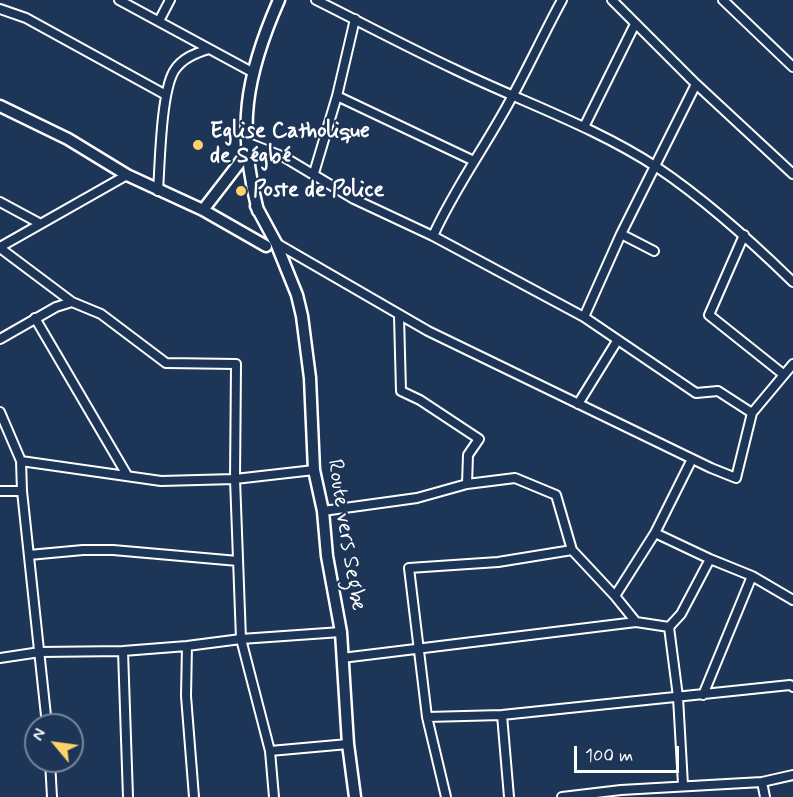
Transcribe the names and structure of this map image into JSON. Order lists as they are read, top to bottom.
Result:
{
  "streets": {
    "main road": ["Route vers Segbe"]
  },
  "places": ["Eglise Catholique de Ségbé", "Poste de Police"],
  "scale_bar": "100 m",
  "north": "top left"
}
